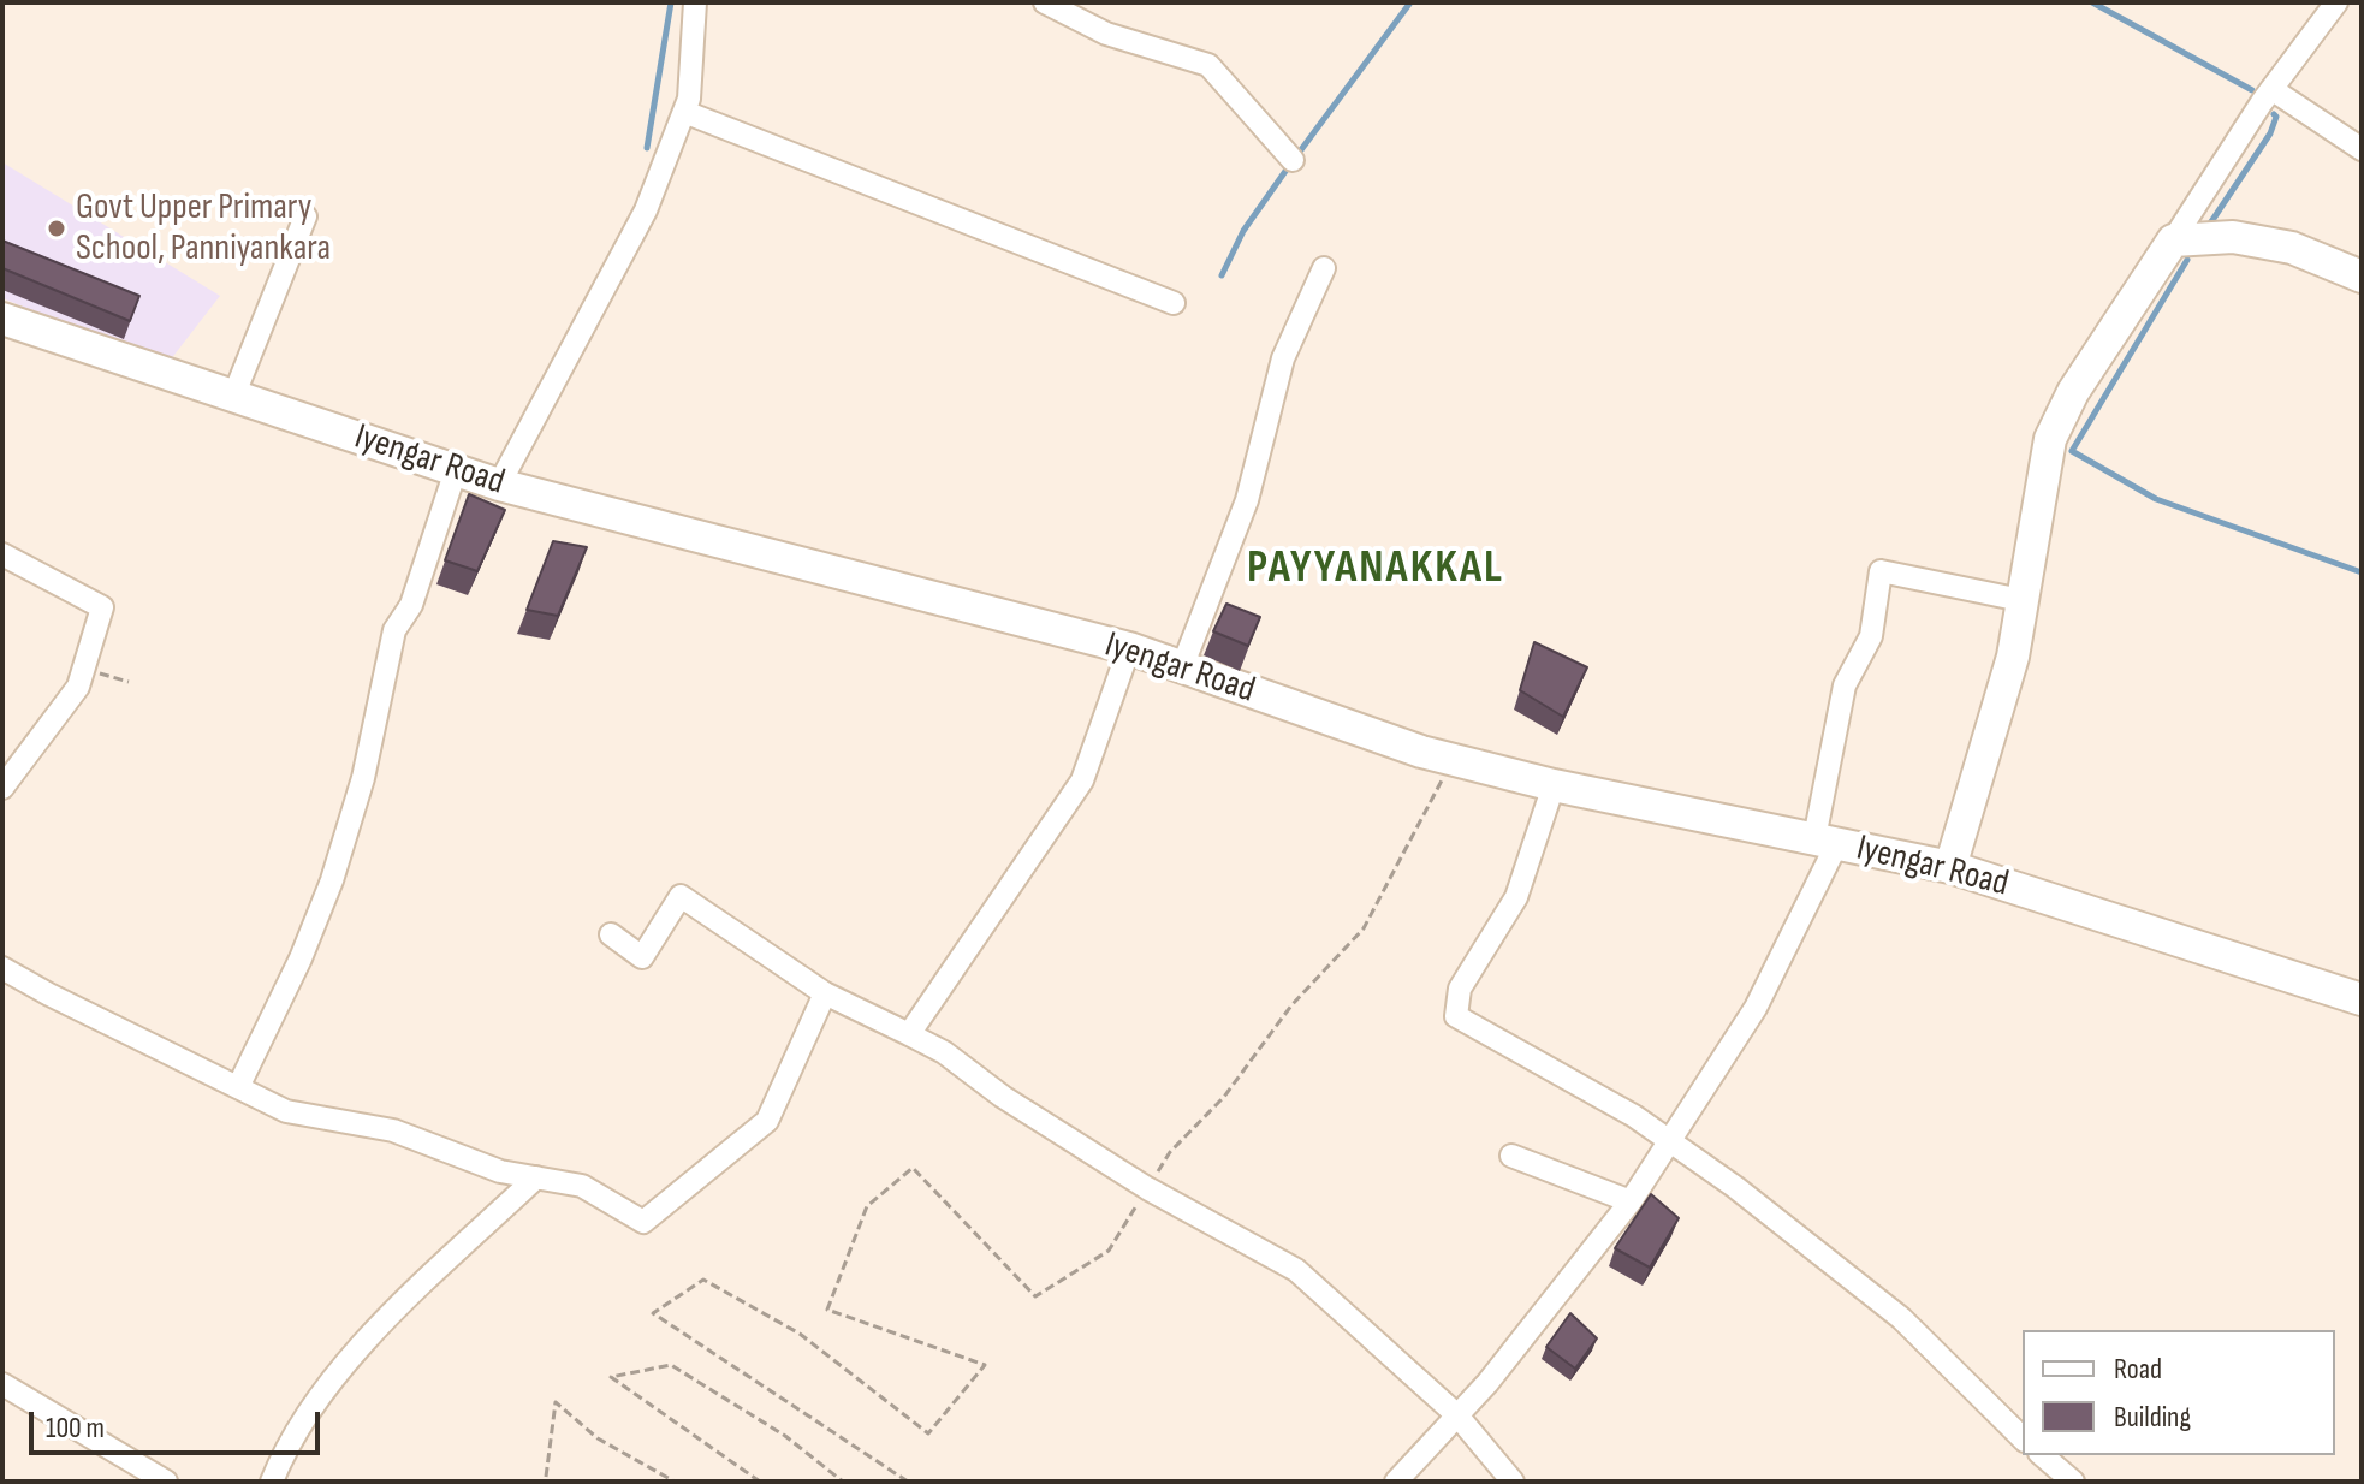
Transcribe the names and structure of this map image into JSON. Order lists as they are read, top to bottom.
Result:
{
  "streets": {
    "main road": ["Iyengar Road"]
  },
  "districts": ["PAYYANAKKAL"],
  "places": ["Govt Upper Primary School, Panniyankara"],
  "legend": ["Road", "Building"],
  "scale_bar": "100 m"
}
